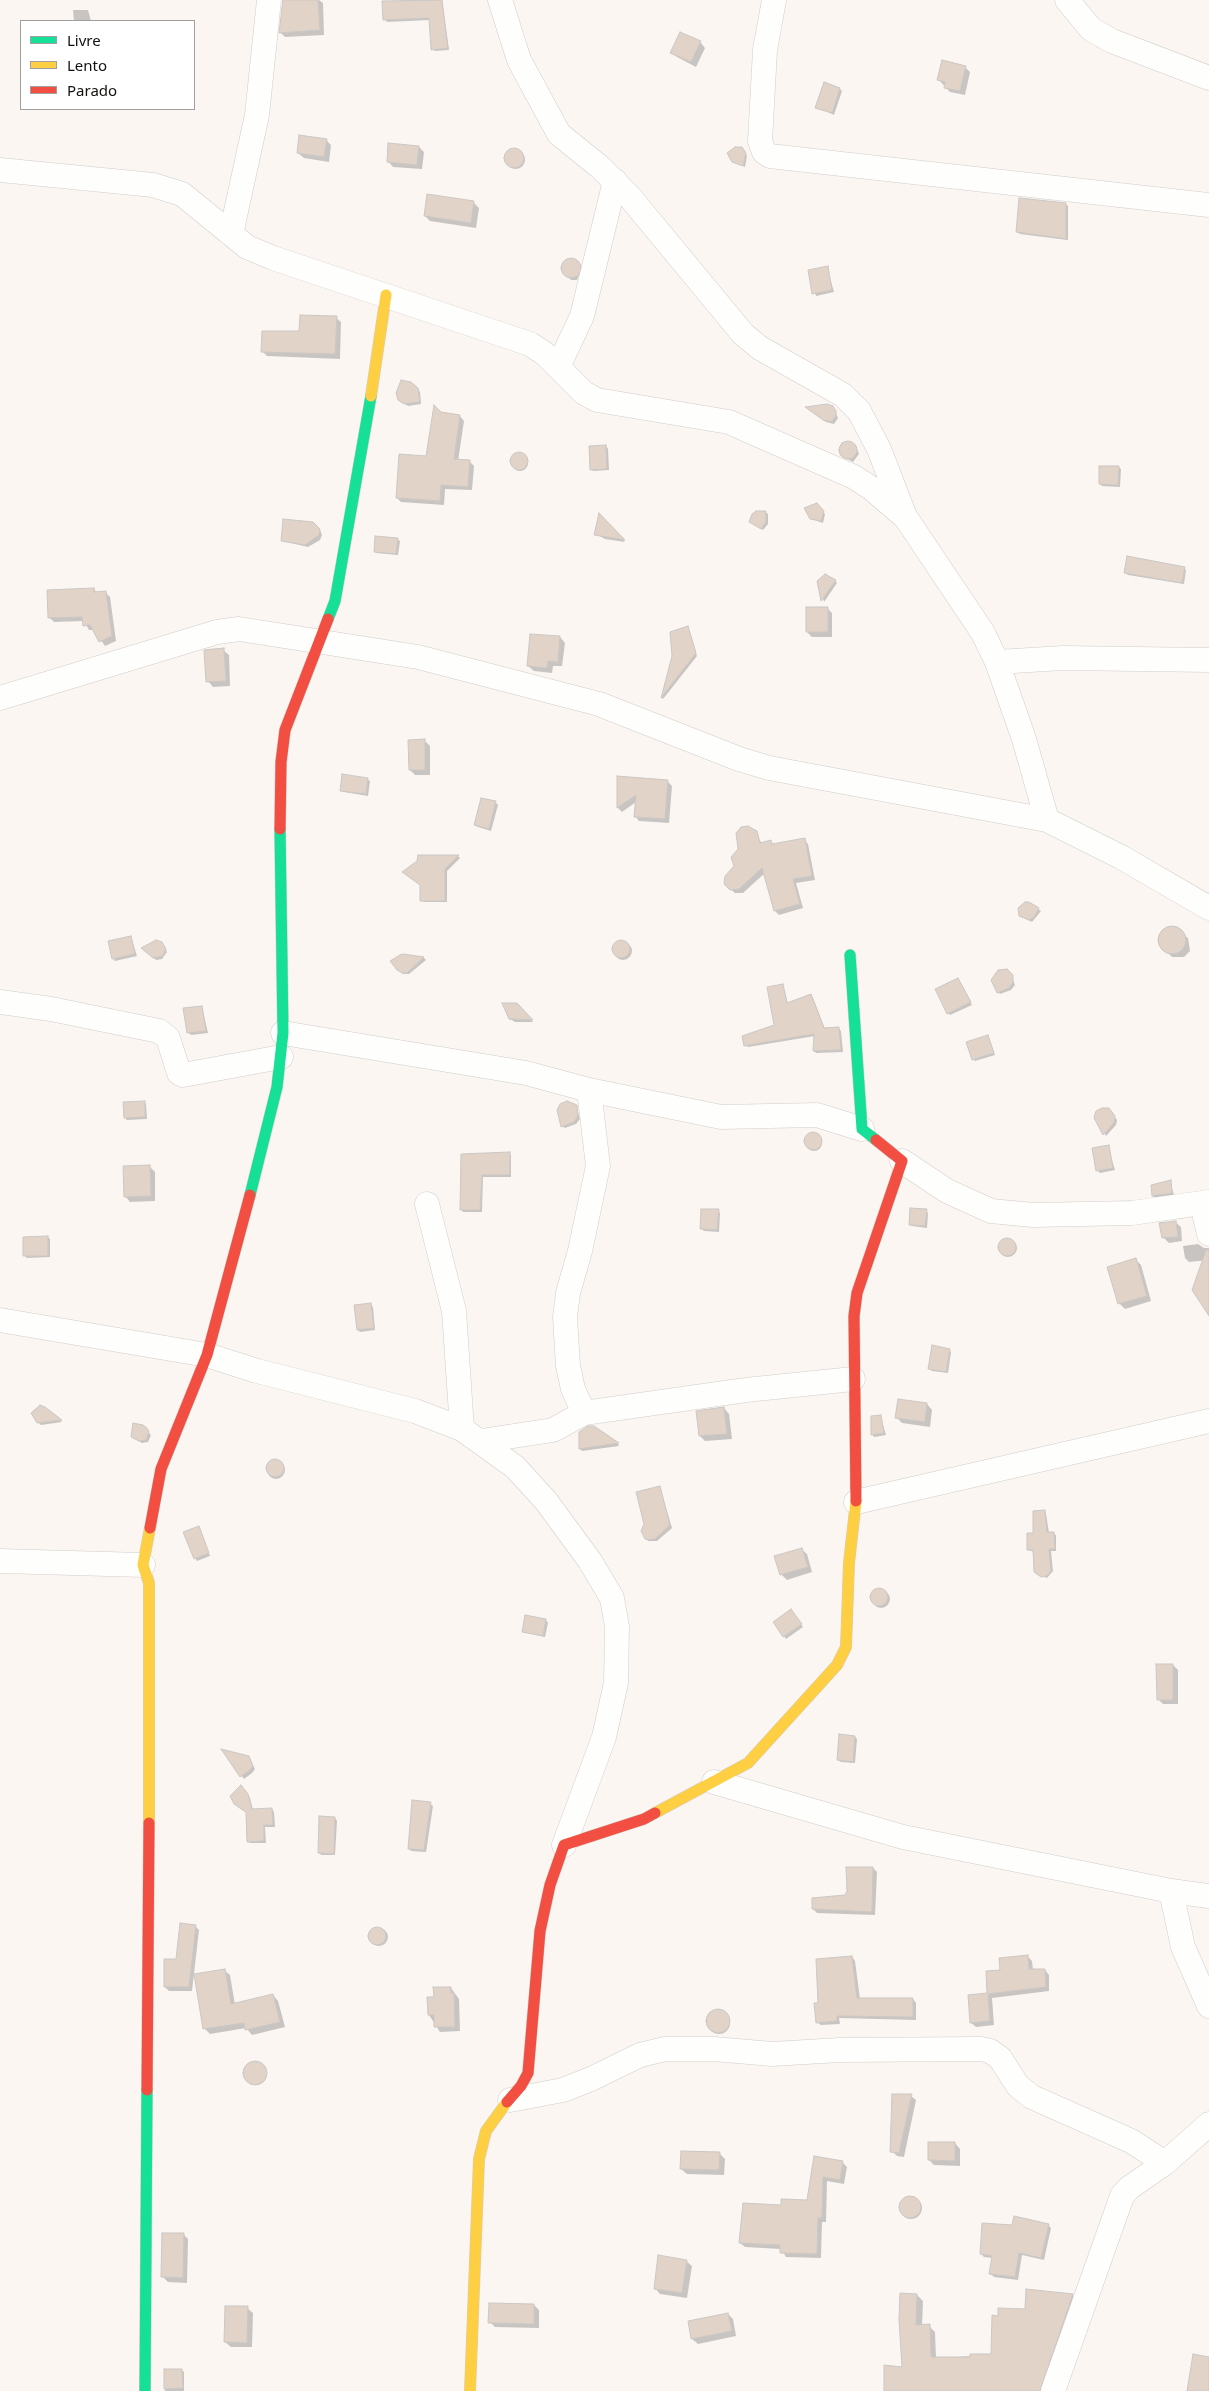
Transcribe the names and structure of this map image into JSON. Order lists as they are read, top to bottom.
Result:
{
  "legend": ["Livre", "Lento", "Parado"]
}
